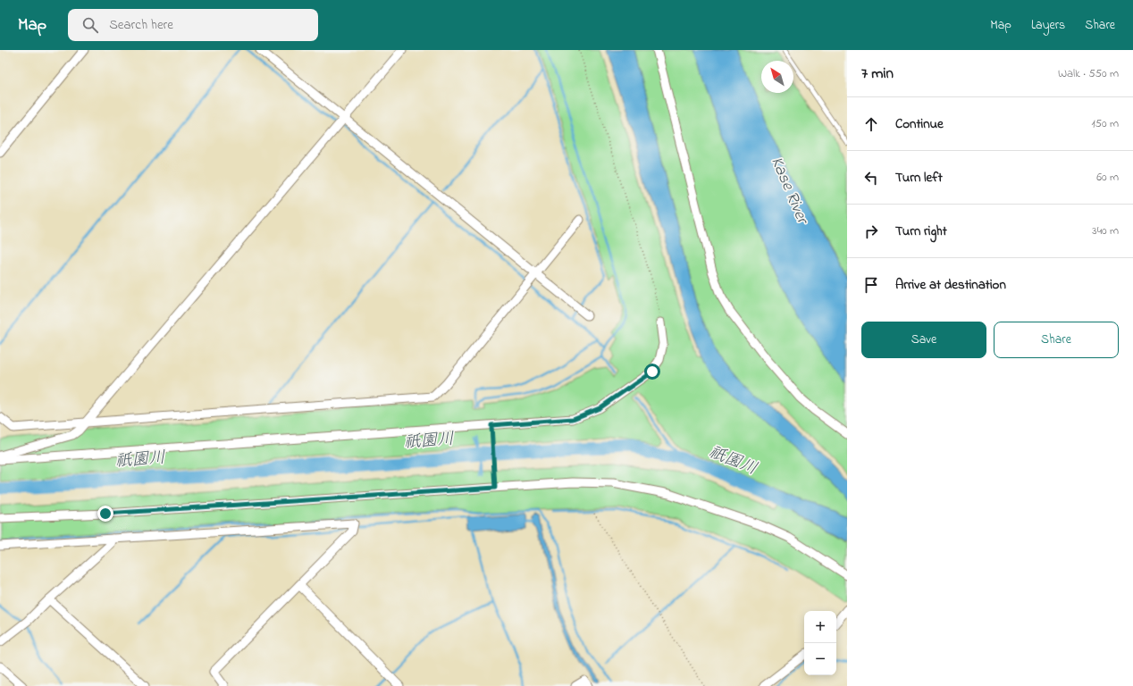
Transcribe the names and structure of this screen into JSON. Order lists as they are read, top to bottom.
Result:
{
  "water": ["Kase River", "祇園川"],
  "north": "top left",
  "page": {
    "header": "Map",
    "search": "Search here",
    "nav": ["Map", "Layers", "Share"],
    "heading": ["7 min", "Walk · 550 m"],
    "list": [
      ["Continue", "150 m"],
      ["Turn left", "60 m"],
      ["Turn right", "340 m"],
      "Arrive at destination"
    ],
    "buttons": ["Save", "Share"],
    "map_buttons": ["+", "−"]
  }
}
